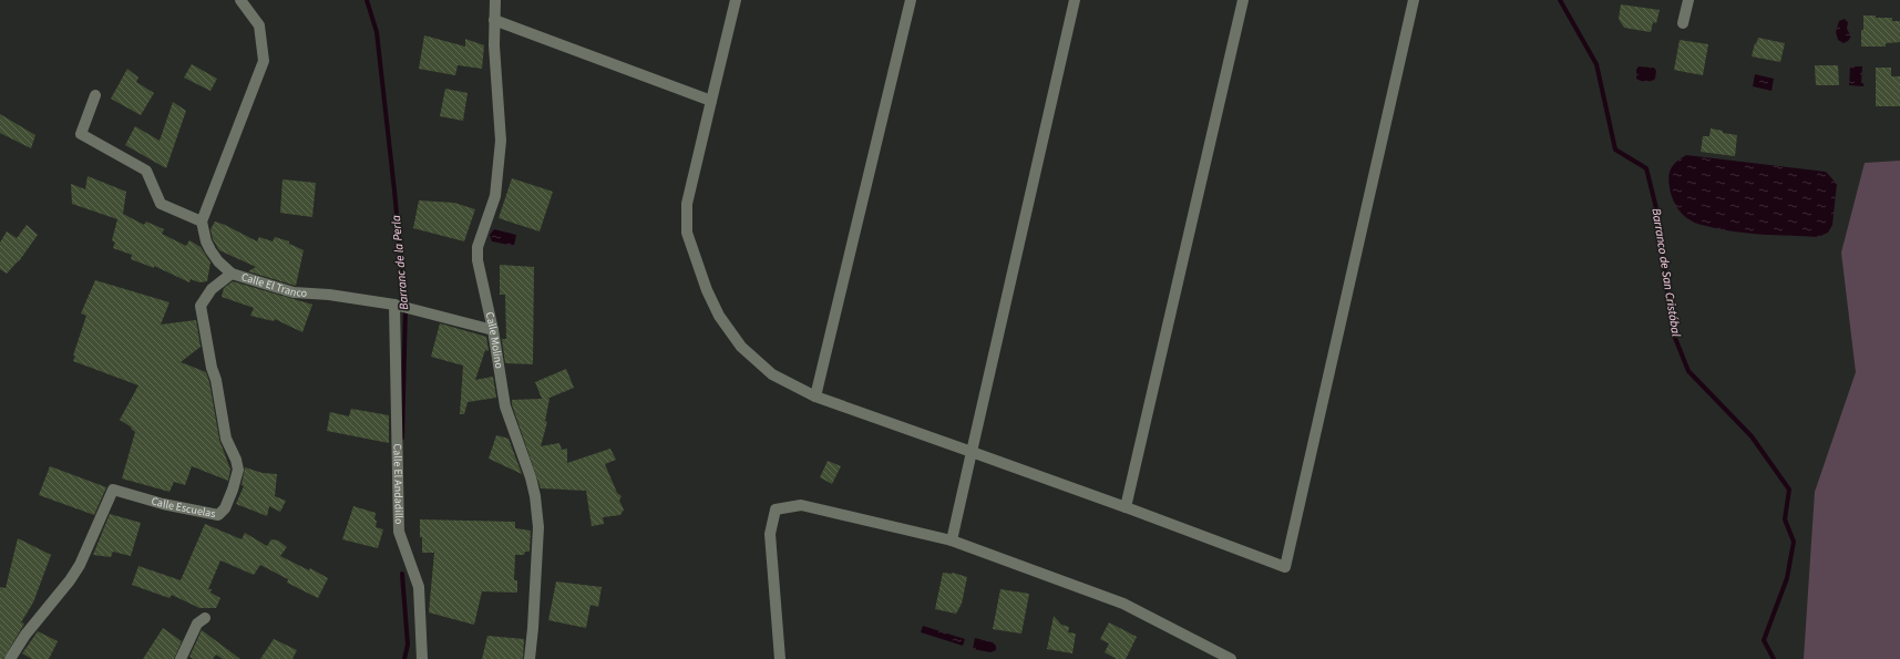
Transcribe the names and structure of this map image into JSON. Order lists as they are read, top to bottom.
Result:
{
  "streets": {
    "street": [
      "Calle El Tranco",
      "Calle Molino",
      "Calle El Andadillo",
      "Calle Escuelas"
    ]
  },
  "crossings": [
    ["Calle El Tranco", "Calle Molino"],
    ["Calle El Tranco", "Calle El Andadillo"],
    ["Calle El Tranco", "Calle Escuelas"]
  ],
  "water": ["Barranc de la Perla", "Barranco de San Cristóbal"]
}
